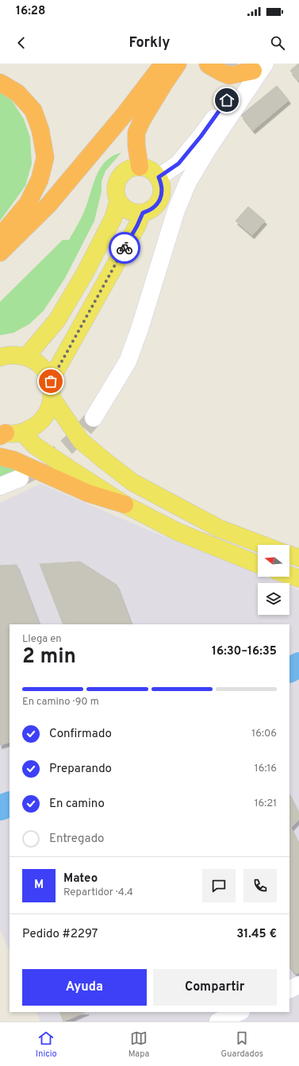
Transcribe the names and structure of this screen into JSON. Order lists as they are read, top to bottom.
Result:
{
  "north": "left",
  "page": {
    "status": "16:28",
    "header": "Forkly",
    "heading": ["2 min", "Llega en", "16:30–16:35"],
    "panel": [
      "Mateo",
      "Repartidor · 4.4",
      "Pedido #2297",
      "31.45 €"
    ],
    "bar": "En camino · 90 m",
    "list": [
      ["Confirmado", "16:06"],
      ["Preparando", "16:16"],
      ["En camino", "16:21"],
      "Entregado"
    ],
    "round": "M",
    "buttons": ["Ayuda", "Compartir"],
    "tabs": ["Inicio", "Mapa", "Guardados"]
  }
}
